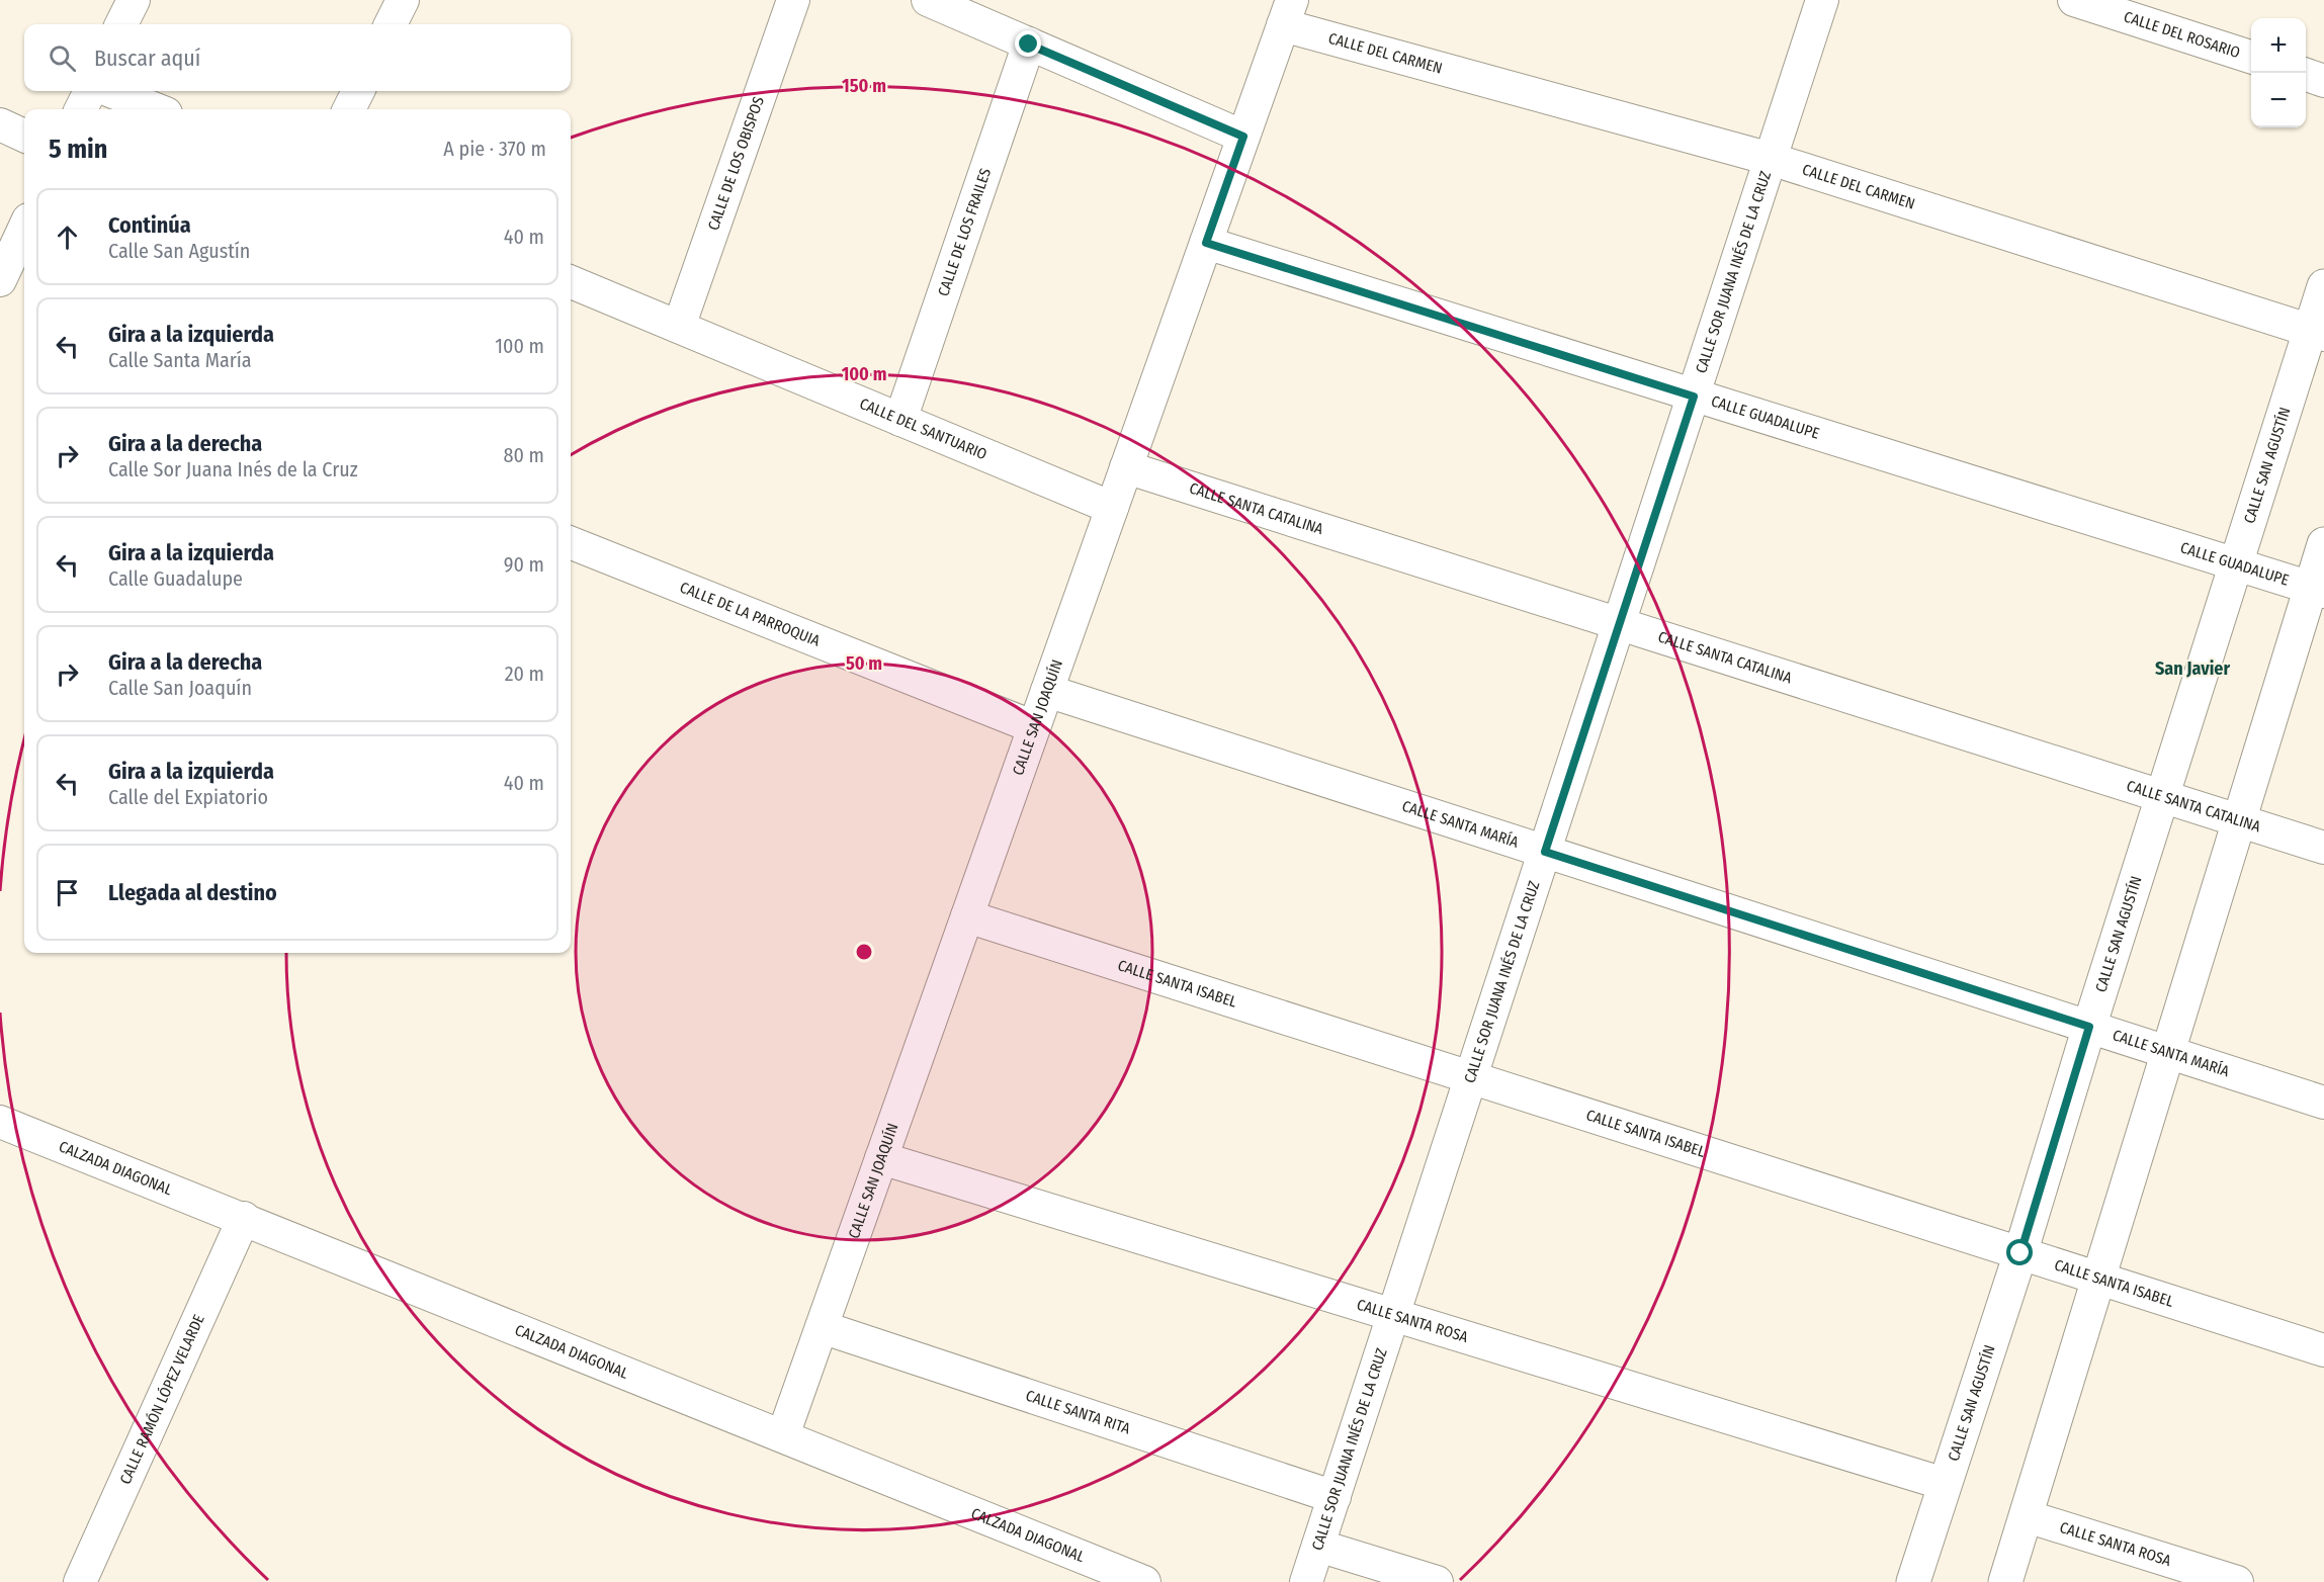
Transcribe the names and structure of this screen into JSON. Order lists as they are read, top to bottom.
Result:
{
  "streets": {
    "street": [
      "CALLE DEL ROSARIO",
      "CALLE DEL CARMEN",
      "CALLE DE LOS OBISPOS",
      "CALLE DE LOS FRAILES",
      "CALLE SOR JUANA INÉS DE LA CRUZ",
      "CALLE GUADALUPE",
      "CALLE DEL SANTUARIO",
      "CALLE SAN AGUSTÍN",
      "CALLE SANTA CATALINA",
      "CALLE DE LA PARROQUIA",
      "CALLE SAN JOAQUÍN",
      "CALLE SANTA MARÍA",
      "CALLE SANTA ISABEL",
      "CALZADA DIAGONAL",
      "CALLE SANTA ROSA",
      "CALLE RAMÓN LÓPEZ VELARDE",
      "CALLE SANTA RITA"
    ]
  },
  "crossings": [
    ["CALLE DEL CARMEN", "CALLE SOR JUANA INÉS DE LA CRUZ"],
    ["CALLE DEL CARMEN", "CALLE SAN AGUSTÍN"],
    ["CALLE DEL CARMEN", "CALLE SAN JOAQUÍN"],
    ["CALLE DE LOS OBISPOS", "CALLE DEL SANTUARIO"],
    ["CALLE DE LOS FRAILES", "CALLE DEL SANTUARIO"],
    ["CALLE SOR JUANA INÉS DE LA CRUZ", "CALLE GUADALUPE"],
    ["CALLE SOR JUANA INÉS DE LA CRUZ", "CALLE SANTA CATALINA"],
    ["CALLE SOR JUANA INÉS DE LA CRUZ", "CALLE SANTA MARÍA"],
    ["CALLE SOR JUANA INÉS DE LA CRUZ", "CALLE SANTA ISABEL"],
    ["CALLE SOR JUANA INÉS DE LA CRUZ", "CALLE SANTA ROSA"],
    ["CALLE SOR JUANA INÉS DE LA CRUZ", "CALLE SANTA RITA"],
    ["CALLE GUADALUPE", "CALLE SAN AGUSTÍN"],
    ["CALLE GUADALUPE", "CALLE SAN JOAQUÍN"],
    ["CALLE DEL SANTUARIO", "CALLE SAN JOAQUÍN"],
    ["CALLE SAN AGUSTÍN", "CALLE SANTA CATALINA"],
    ["CALLE SAN AGUSTÍN", "CALLE SANTA MARÍA"],
    ["CALLE SAN AGUSTÍN", "CALLE SANTA ISABEL"],
    ["CALLE SAN AGUSTÍN", "CALLE SANTA ROSA"],
    ["CALLE SANTA CATALINA", "CALLE SAN JOAQUÍN"],
    ["CALLE DE LA PARROQUIA", "CALLE SAN JOAQUÍN"],
    ["CALLE SAN JOAQUÍN", "CALLE SANTA MARÍA"],
    ["CALLE SAN JOAQUÍN", "CALLE SANTA ISABEL"],
    ["CALLE SAN JOAQUÍN", "CALZADA DIAGONAL"],
    ["CALLE SAN JOAQUÍN", "CALLE SANTA ROSA"],
    ["CALLE SAN JOAQUÍN", "CALLE SANTA RITA"],
    ["CALZADA DIAGONAL", "CALLE RAMÓN LÓPEZ VELARDE"]
  ],
  "districts": ["San Javier"],
  "page": {
    "map_buttons": ["+", "−"],
    "search": "Buscar aquí",
    "heading": ["5 min", "A pie · 370 m"],
    "list": [
      ["Continúa", "Calle San Agustín", "40 m"],
      ["Gira a la izquierda", "Calle Santa María", "100 m"],
      ["Gira a la derecha", "Calle Sor Juana Inés de la Cruz", "80 m"],
      ["Gira a la izquierda", "Calle Guadalupe", "90 m"],
      ["Gira a la derecha", "Calle San Joaquín", "20 m"],
      ["Gira a la izquierda", "Calle del Expiatorio", "40 m"],
      "Llegada al destino"
    ]
  },
  "rings": ["150 m", "100 m", "50 m"]
}
